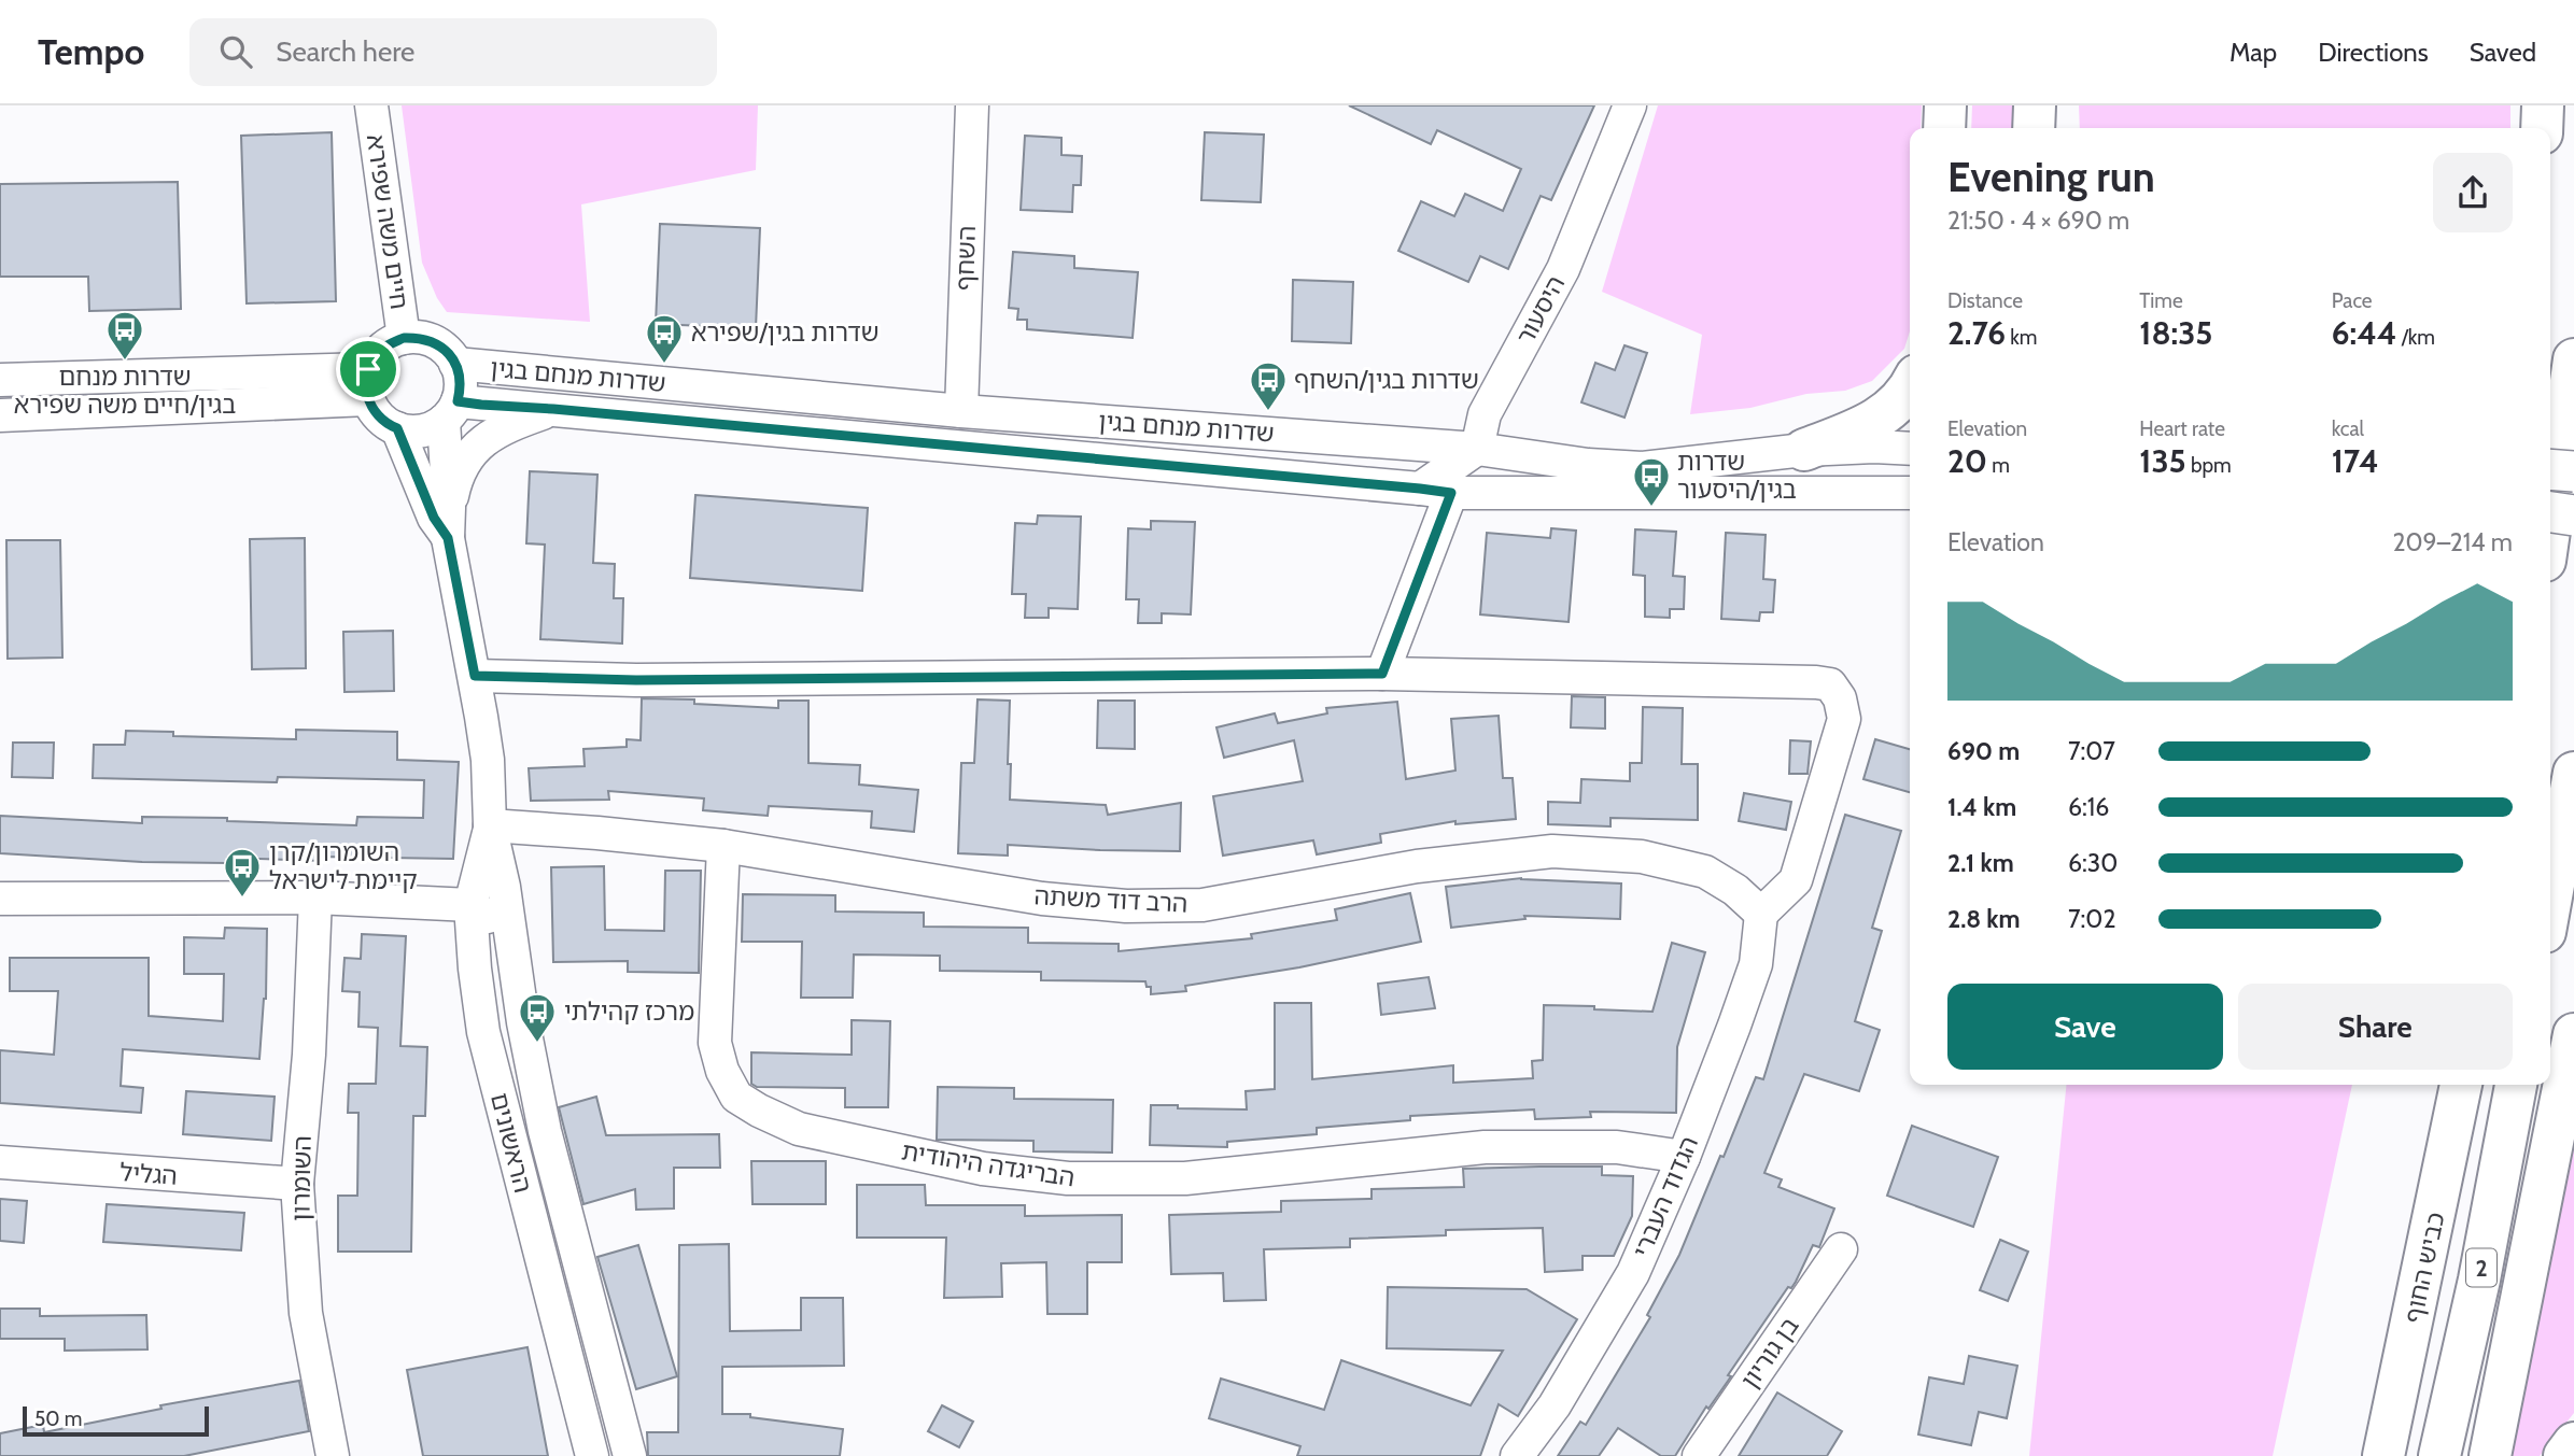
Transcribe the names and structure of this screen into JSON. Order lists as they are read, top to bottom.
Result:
{
  "streets": {
    "highway": ["כביש החוף", "2"],
    "street": [
      "חיים משה שפירא",
      "השחף",
      "היסעור",
      "שדרות מנחם בגין",
      "הרב דוד משתה",
      "הראשונים",
      "הבריגדה היהודית",
      "הגליל",
      "השומרון",
      "הגדוד העברי",
      "בן גוריון"
    ]
  },
  "crossings": [
    ["חיים משה שפירא", "שדרות מנחם בגין"],
    ["חיים משה שפירא", "הראשונים"],
    ["השחף", "שדרות מנחם בגין"],
    ["היסעור", "שדרות מנחם בגין"],
    ["שדרות מנחם בגין", "הראשונים"],
    ["הרב דוד משתה", "הראשונים"],
    ["הרב דוד משתה", "הבריגדה היהודית"],
    ["הרב דוד משתה", "הגדוד העברי"],
    ["הבריגדה היהודית", "הגדוד העברי"],
    ["הגליל", "השומרון"]
  ],
  "places": {
    "bus stop": [
      "שדרות מנחם בגין/חיים משה שפירא",
      "שדרות בגין/שפירא",
      "שדרות בגין/השחף",
      "שדרות בגין/היסעור",
      "השומרון/קרן קיימת לישראל",
      "מרכז קהילתי"
    ]
  },
  "scale_bar": "50 m",
  "page": {
    "header": "Tempo",
    "search": "Search here",
    "nav": ["Map", "Directions", "Saved"],
    "heading": ["Evening run", "21:50 · 4 × 690 m"],
    "stats": [
      ["Distance", "2.76 km"],
      ["Time", "18:35"],
      ["Pace", "6:44 /km"],
      ["Elevation", "20 m"],
      ["Heart rate", "135 bpm"],
      ["kcal", "174"]
    ],
    "chart": ["Elevation", "209–214 m"],
    "list": [
      {
        "name": "690 m",
        "note": "7:07"
      },
      {
        "name": "1.4 km",
        "note": "6:16"
      },
      {
        "name": "2.1 km",
        "note": "6:30"
      },
      {
        "name": "2.8 km",
        "note": "7:02"
      }
    ],
    "buttons": ["Save", "Share"],
    "scale": "50 m"
  }
}
